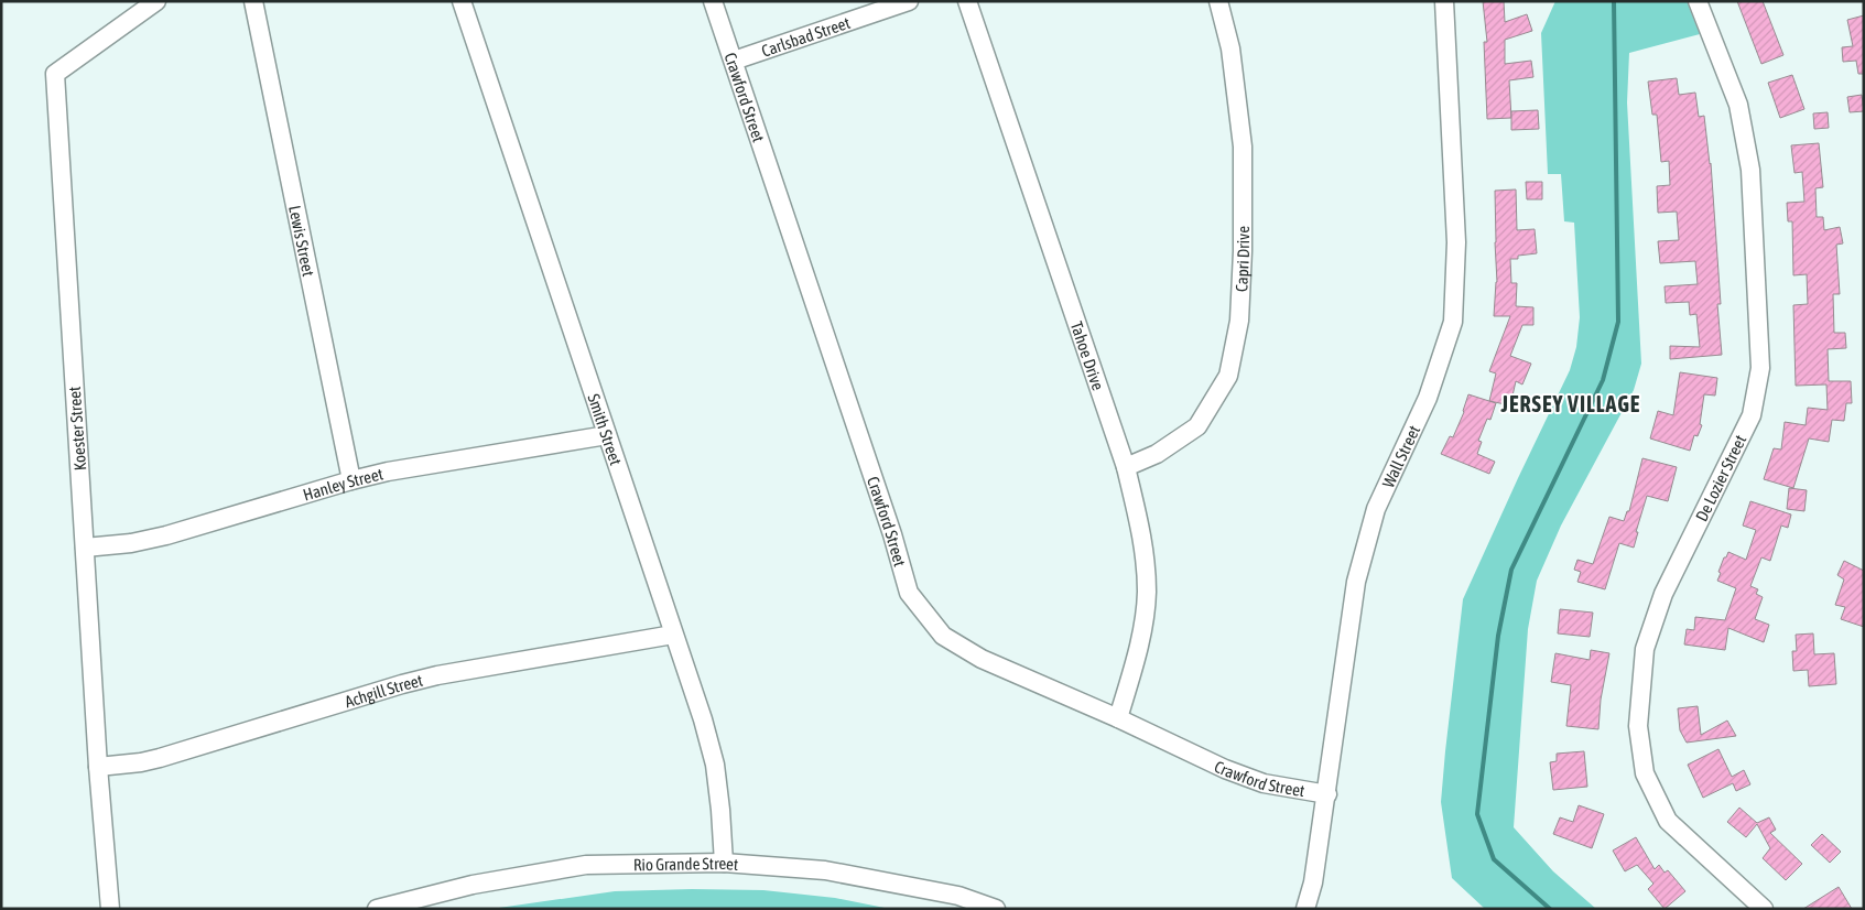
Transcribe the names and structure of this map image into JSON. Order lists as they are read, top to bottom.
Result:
{
  "streets": {
    "street": [
      "Carlsbad Street",
      "Crawford Street",
      "Lewis Street",
      "Capri Drive",
      "Tahoe Drive",
      "Koester Street",
      "Smith Street",
      "Wall Street",
      "De Lozier Street",
      "Hanley Street",
      "Achgill Street",
      "Rio Grande Street"
    ]
  },
  "crossings": [
    ["Carlsbad Street", "Crawford Street"],
    ["Crawford Street", "Tahoe Drive"],
    ["Crawford Street", "Wall Street"],
    ["Lewis Street", "Hanley Street"],
    ["Capri Drive", "Tahoe Drive"],
    ["Koester Street", "Hanley Street"],
    ["Koester Street", "Achgill Street"],
    ["Smith Street", "Hanley Street"],
    ["Smith Street", "Achgill Street"],
    ["Smith Street", "Rio Grande Street"]
  ],
  "districts": ["JERSEY VILLAGE"]
}
